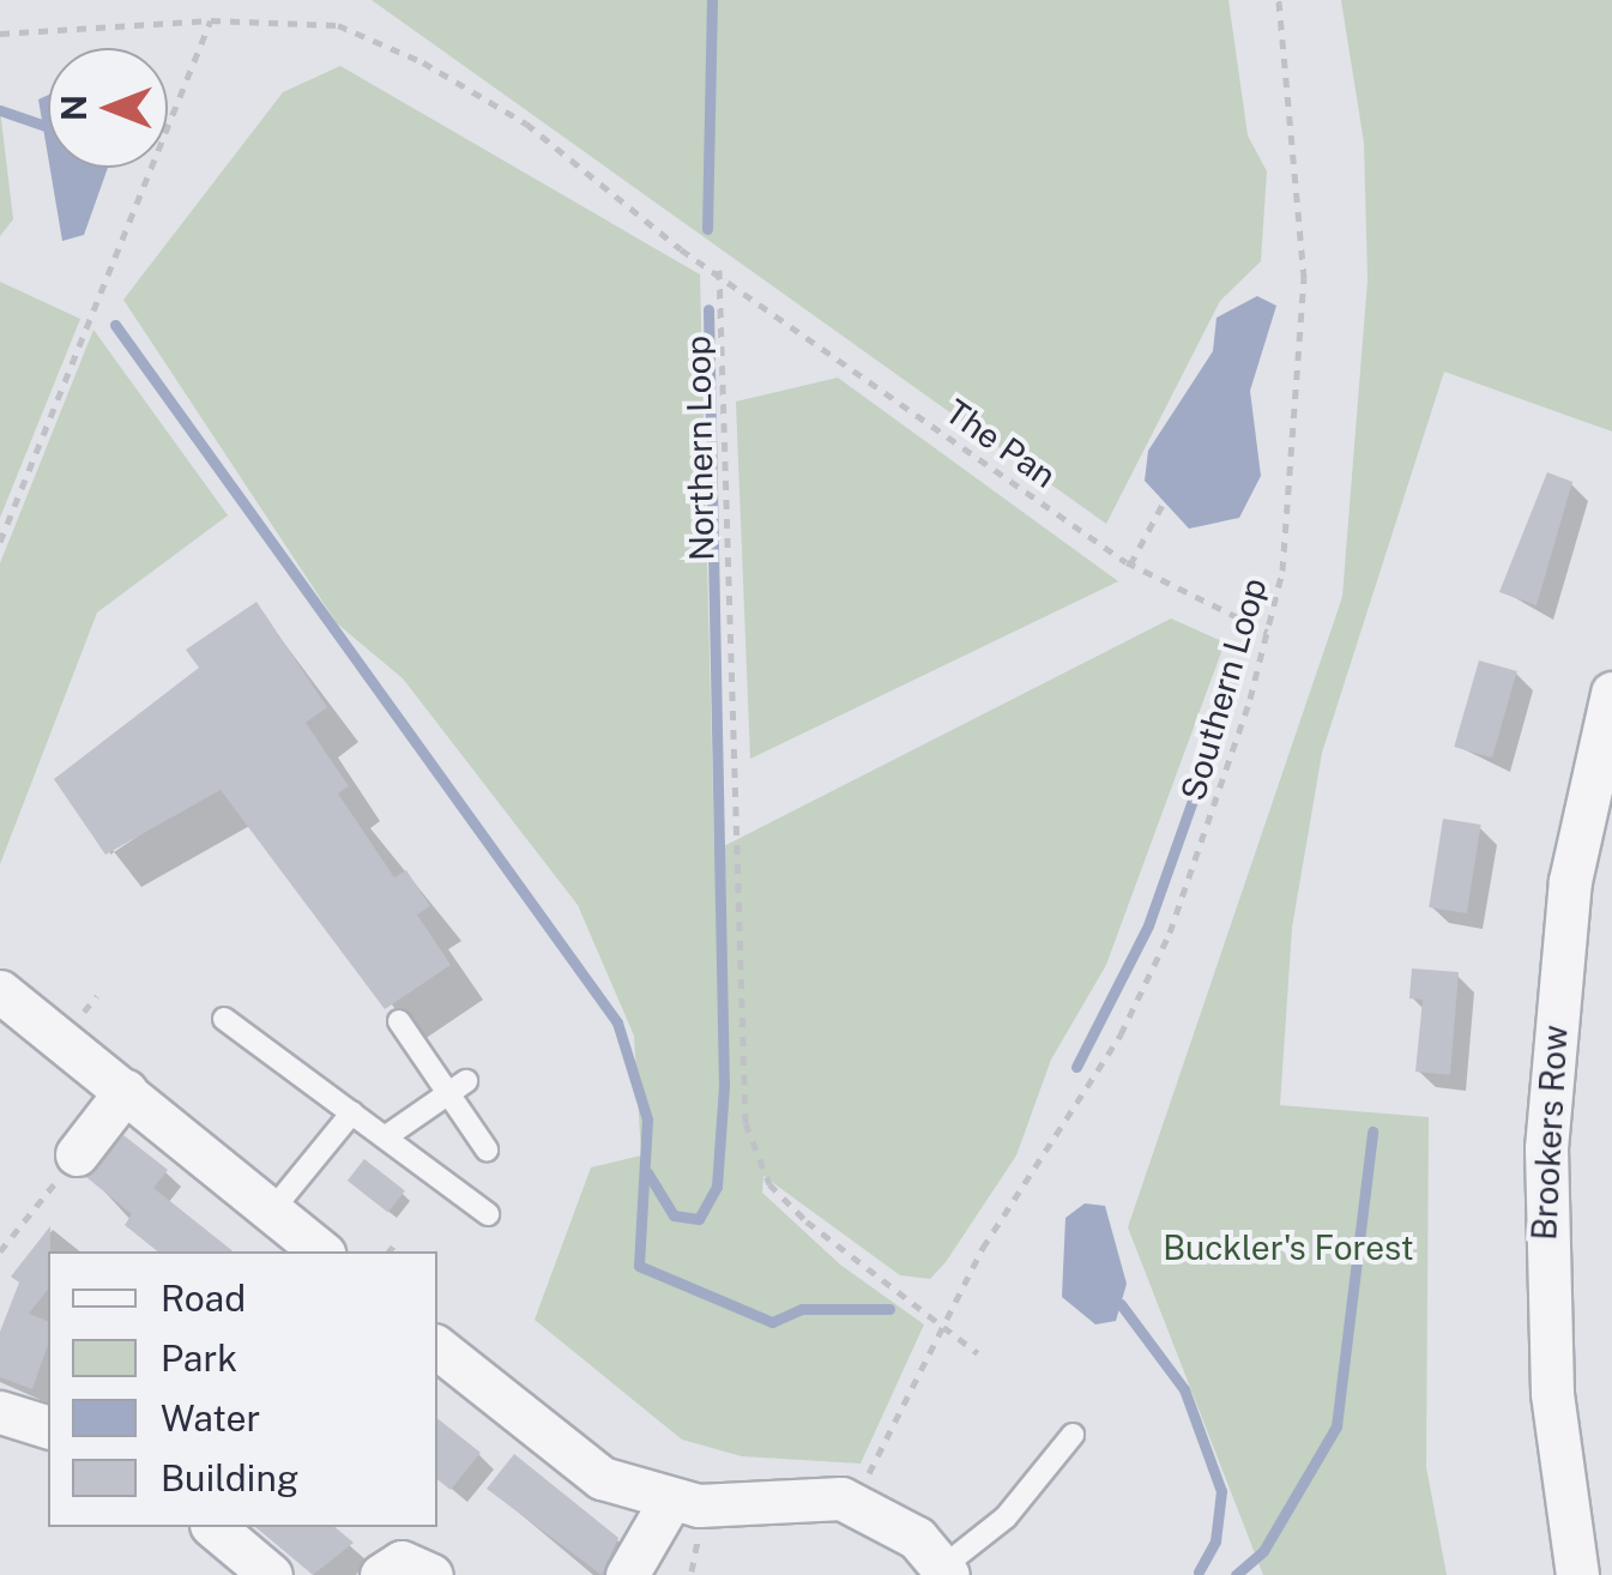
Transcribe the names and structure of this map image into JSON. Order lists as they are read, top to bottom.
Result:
{
  "streets": {
    "street": ["Brookers Row"],
    "path": ["The Pan", "Northern Loop", "Southern Loop"]
  },
  "crossings": [
    ["The Pan", "Northern Loop"],
    ["The Pan", "Southern Loop"],
    ["Northern Loop", "Southern Loop"]
  ],
  "parks": ["Buckler's Forest"],
  "legend": [
    "Road",
    "Park",
    "Water",
    "Building"
  ],
  "north": "left"
}
